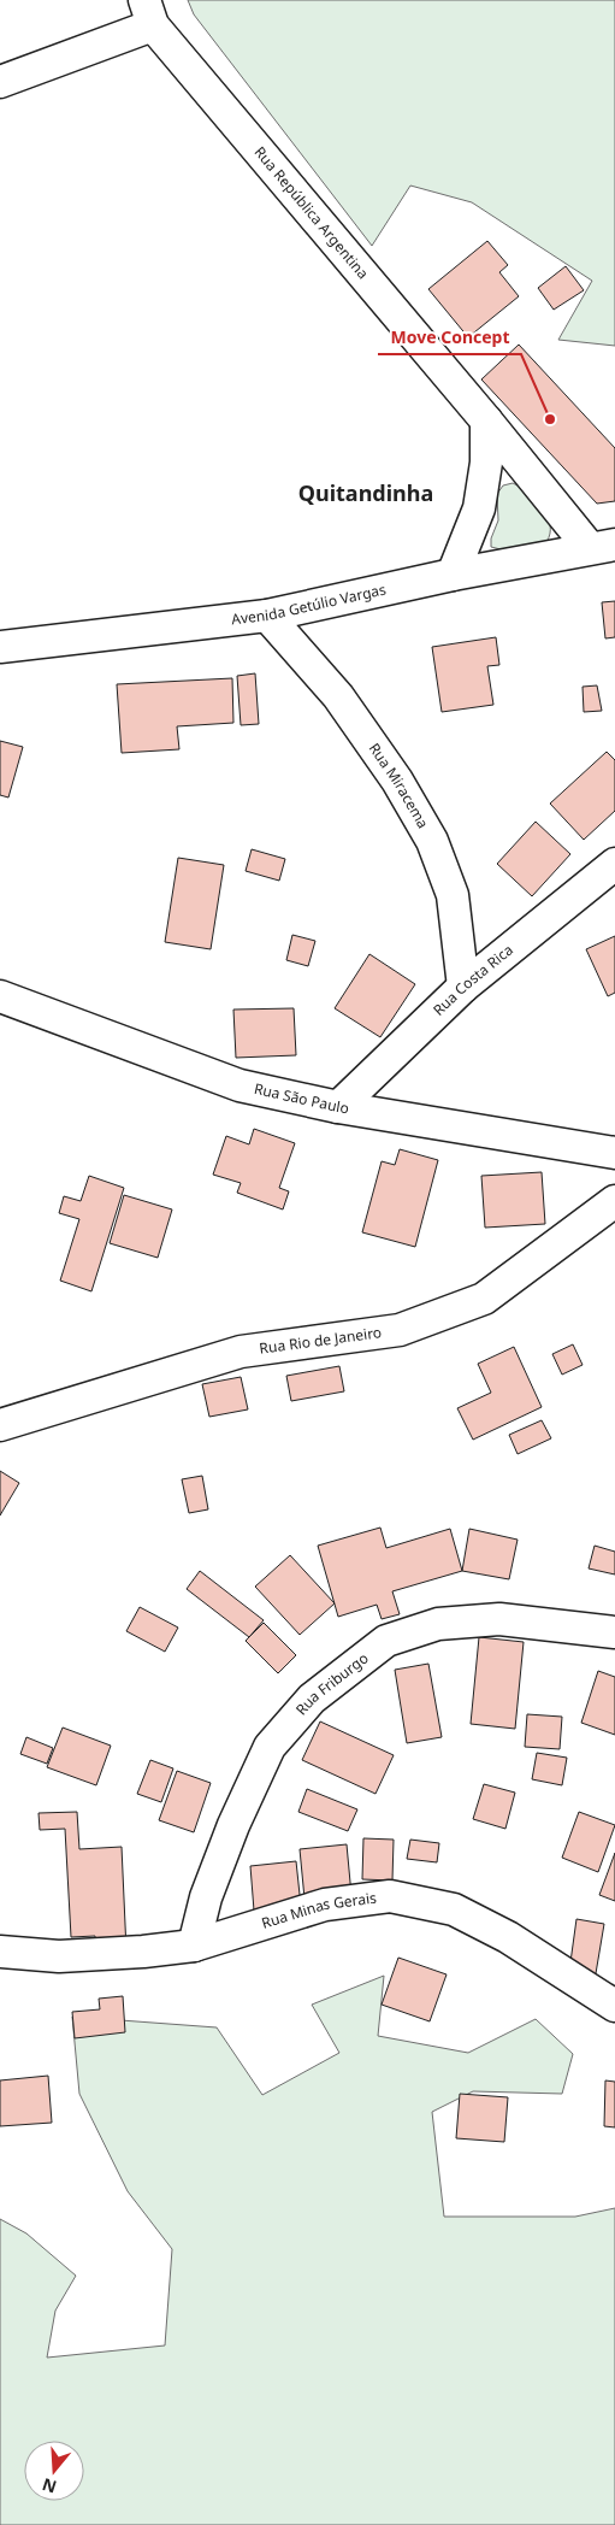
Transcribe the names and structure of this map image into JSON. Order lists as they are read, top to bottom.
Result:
{
  "streets": {
    "street": [
      "Rua República Argentina",
      "Avenida Getúlio Vargas",
      "Rua Miracema",
      "Rua Costa Rica",
      "Rua São Paulo",
      "Rua Rio de Janeiro",
      "Rua Friburgo",
      "Rua Minas Gerais"
    ]
  },
  "crossings": [
    ["Rua República Argentina", "Avenida Getúlio Vargas"],
    ["Avenida Getúlio Vargas", "Rua Miracema"],
    ["Rua Miracema", "Rua Costa Rica"],
    ["Rua Costa Rica", "Rua São Paulo"],
    ["Rua Friburgo", "Rua Minas Gerais"]
  ],
  "districts": ["Quitandinha"],
  "places": ["Move Concept"],
  "north": "bottom"
}
